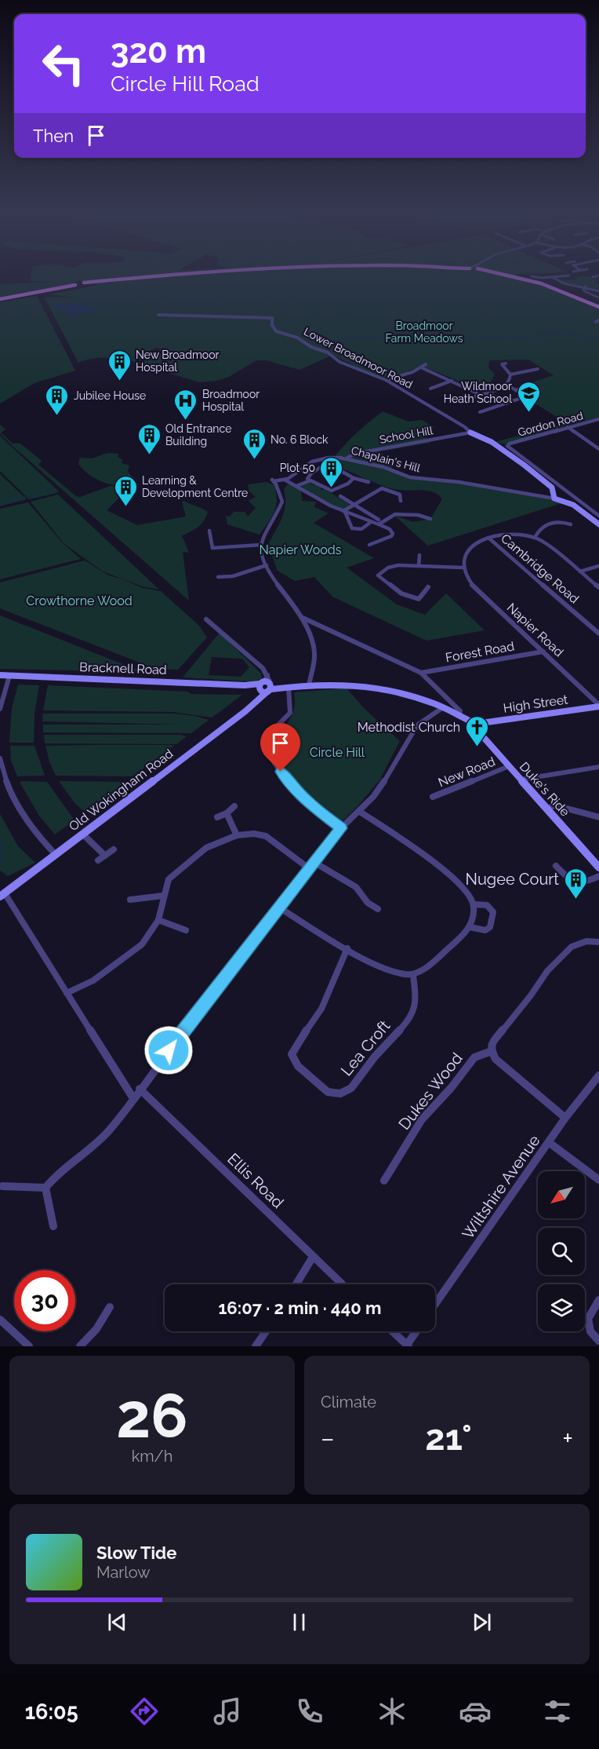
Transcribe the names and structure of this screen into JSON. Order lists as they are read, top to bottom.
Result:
{
  "streets": {
    "street": [
      "Lower Broadmoor Road",
      "Gordon Road",
      "School Hill",
      "Chaplain's Hill",
      "Cambridge Road",
      "Napier Road",
      "Forest Road",
      "Bracknell Road",
      "High Street",
      "New Road",
      "Duke's Ride",
      "Old Wokingham Road",
      "Lea Croft",
      "Dukes Wood",
      "Ellis Road",
      "Wiltshire Avenue"
    ]
  },
  "crossings": [
    ["Lower Broadmoor Road", "School Hill"],
    ["Lower Broadmoor Road", "Chaplain's Hill"],
    ["School Hill", "Chaplain's Hill"],
    ["Napier Road", "Forest Road"],
    ["Napier Road", "High Street"],
    ["Bracknell Road", "High Street"],
    ["Bracknell Road", "Duke's Ride"],
    ["Bracknell Road", "Old Wokingham Road"],
    ["High Street", "Duke's Ride"],
    ["New Road", "Duke's Ride"]
  ],
  "parks": [
    "Broadmoor Farm Meadows",
    "Napier Woods",
    "Crowthorne Wood",
    "Circle Hill"
  ],
  "places": {
    "building": [
      "New Broadmoor Hospital",
      "Jubilee House",
      "Old Entrance Building",
      "No. 6 Block",
      "Plot 50",
      "Learning & Development Centre",
      "Nugee Court"
    ],
    "school or university": ["Wildmoor Heath School"],
    "hospital": ["Broadmoor Hospital"],
    "church": ["Methodist Church"]
  },
  "north": "bottom left",
  "page": {
    "turn": ["320 m", "Circle Hill Road"],
    "then": "Then",
    "limit": "30",
    "trip": "16:07 · 2 min · 440 m",
    "tile": [
      ["26", "km/h"],
      "Climate"
    ],
    "heat": ["−", "21°", "+"],
    "song": ["Slow Tide", "Marlow"],
    "tabs": "16:05"
  }
}
